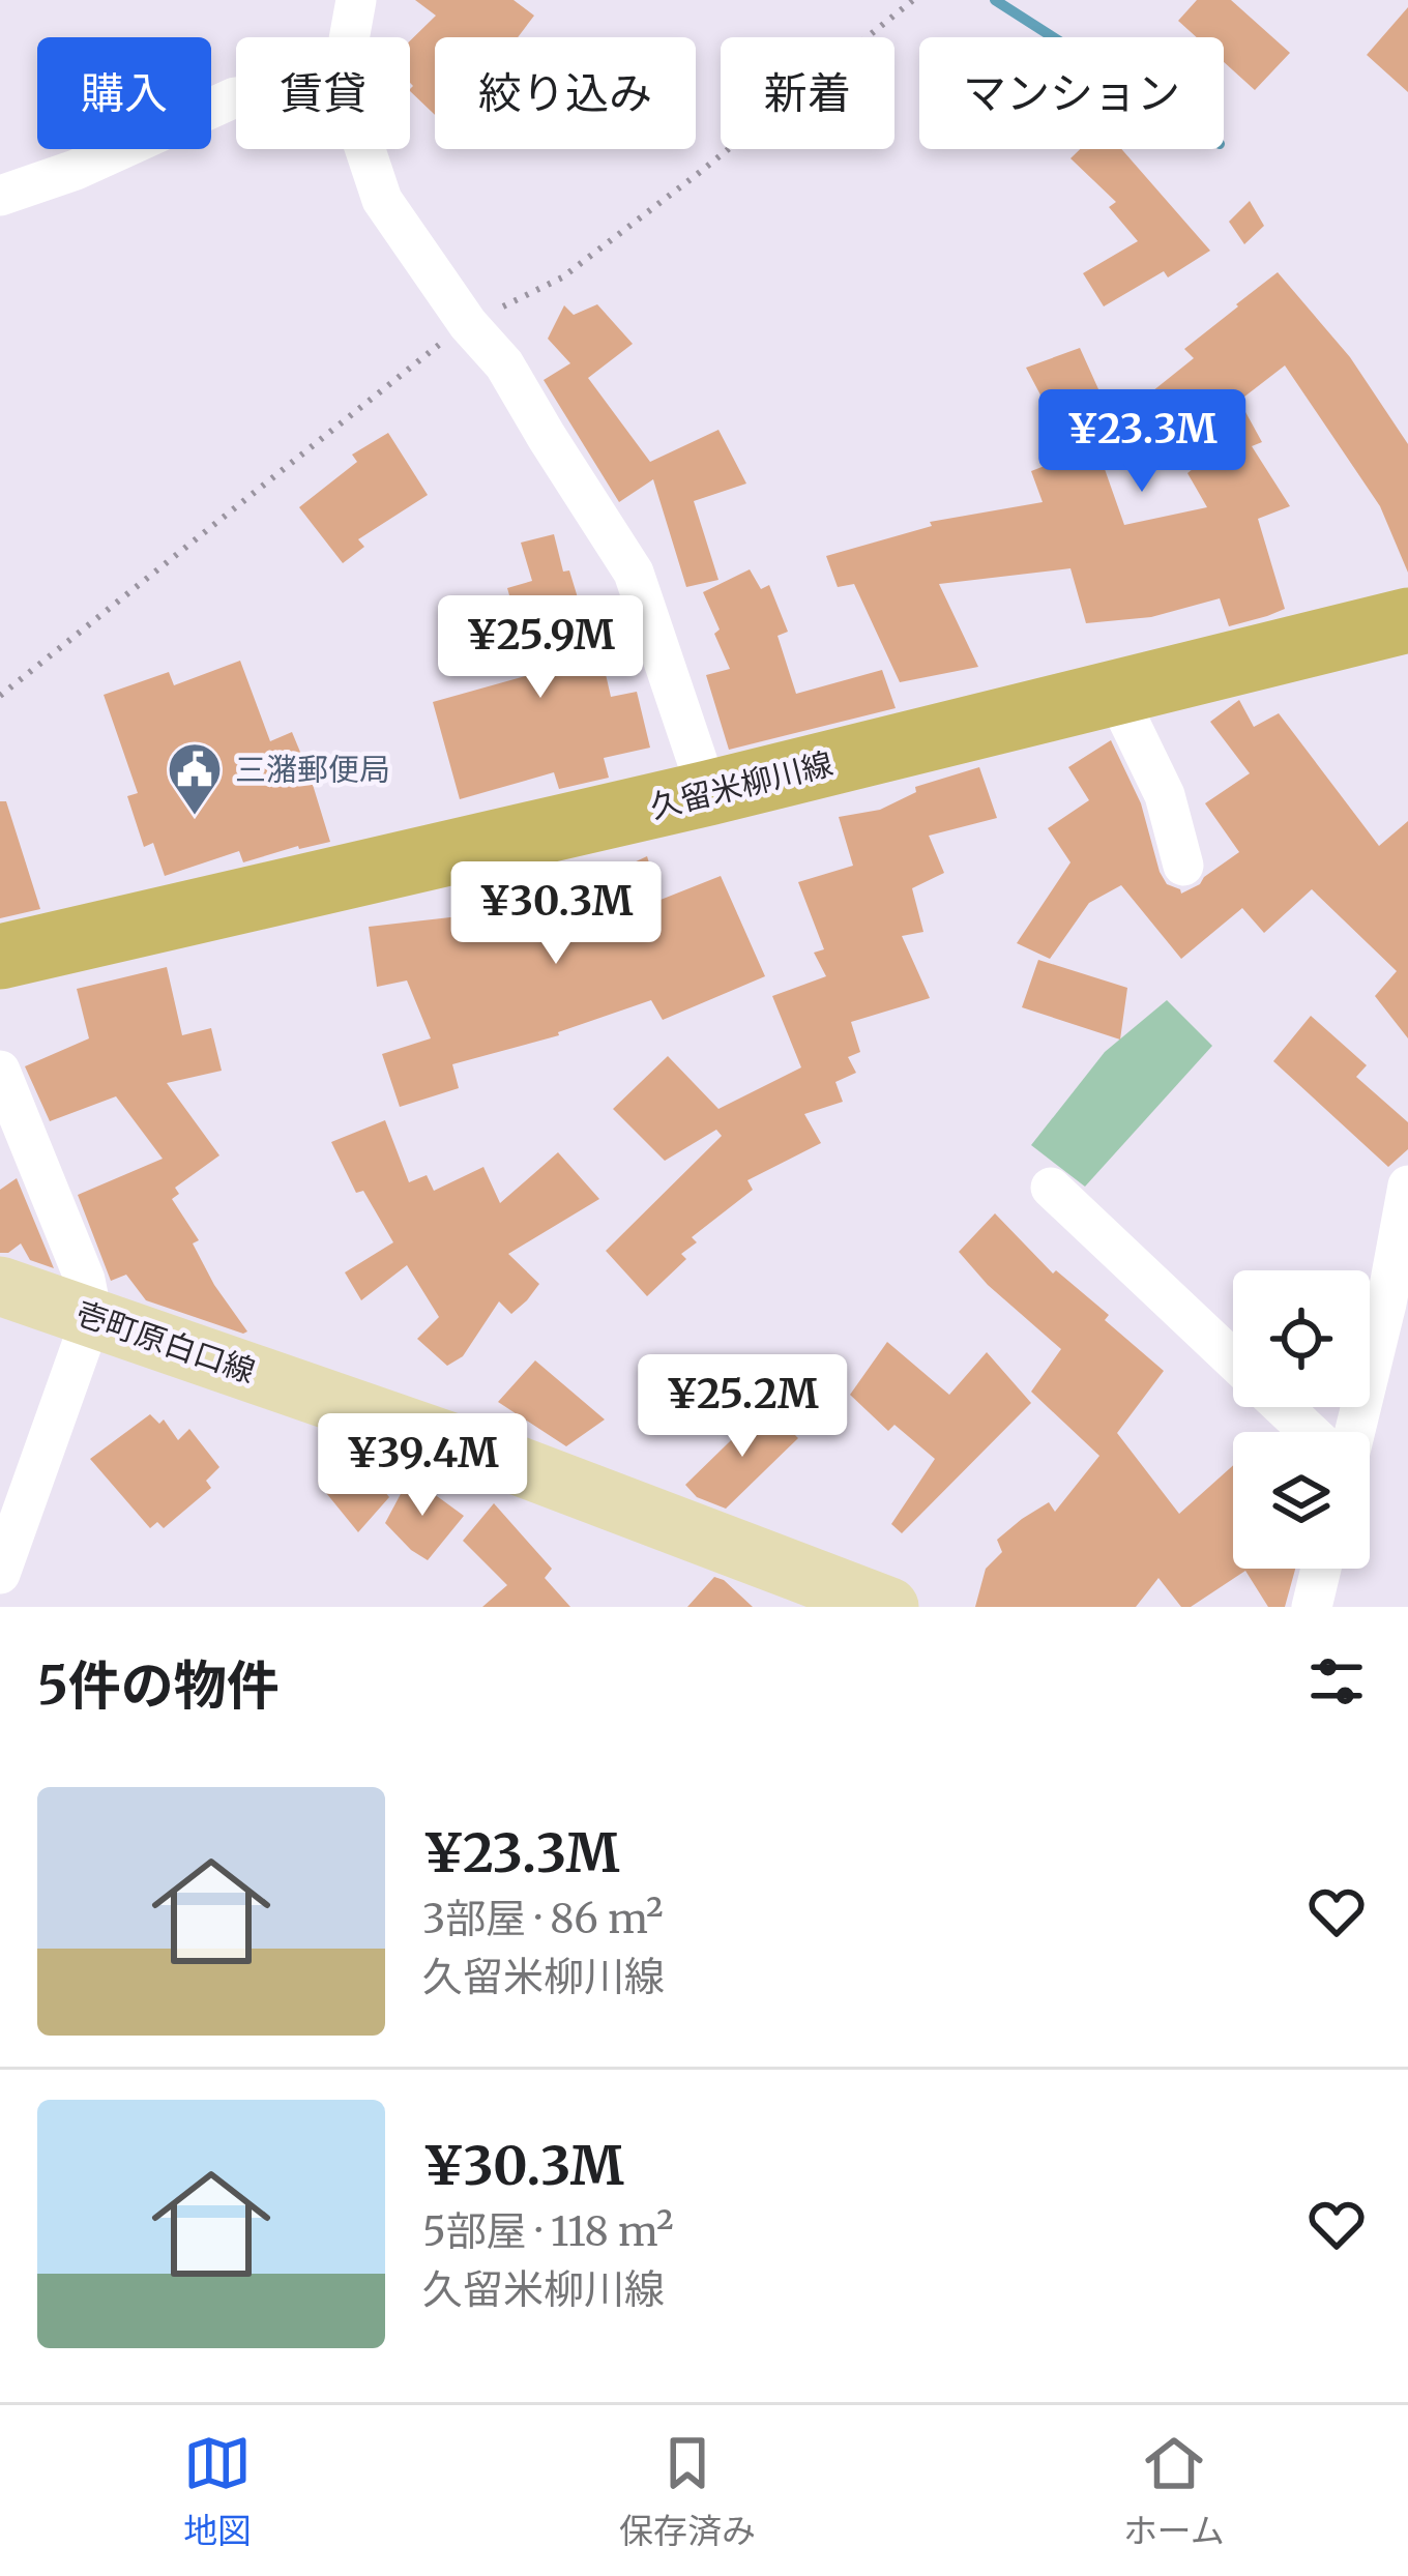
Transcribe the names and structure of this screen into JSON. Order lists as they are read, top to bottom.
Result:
{
  "streets": {
    "main road": ["久留米柳川線", "壱町原白口線"]
  },
  "places": {
    "public building": ["三潴郵便局"]
  },
  "page": {
    "chip": [
      "購入",
      "賃貸",
      "絞り込み",
      "新着",
      "マンション"
    ],
    "price": [
      "¥23.3M",
      "¥25.9M",
      "¥30.3M",
      "¥25.2M",
      "¥39.4M"
    ],
    "heading": "5件の物件",
    "list": [
      {
        "name": "¥23.3M",
        "note": "3部屋 · 86 m² · 久留米柳川線"
      },
      {
        "name": "¥30.3M",
        "note": "5部屋 · 118 m² · 久留米柳川線"
      }
    ],
    "tabs": ["地図", "保存済み", "ホーム"]
  }
}
